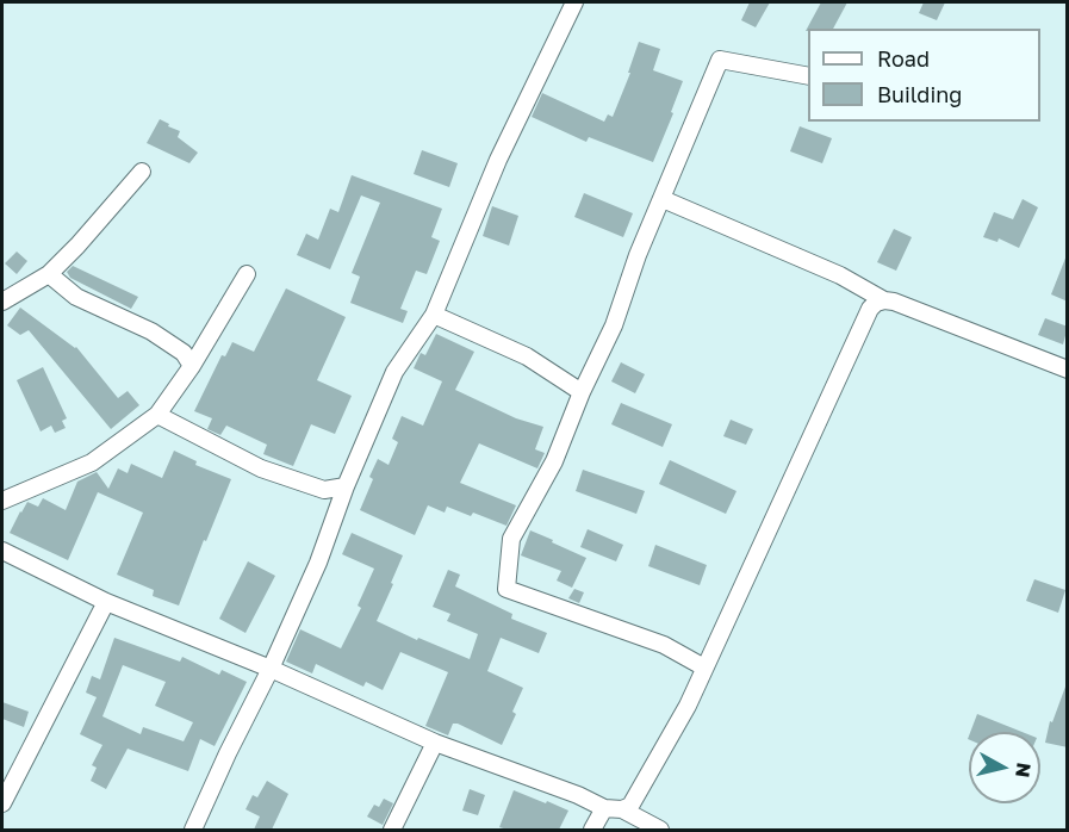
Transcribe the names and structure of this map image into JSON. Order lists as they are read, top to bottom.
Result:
{
  "legend": ["Road", "Building"],
  "north": "right"
}
